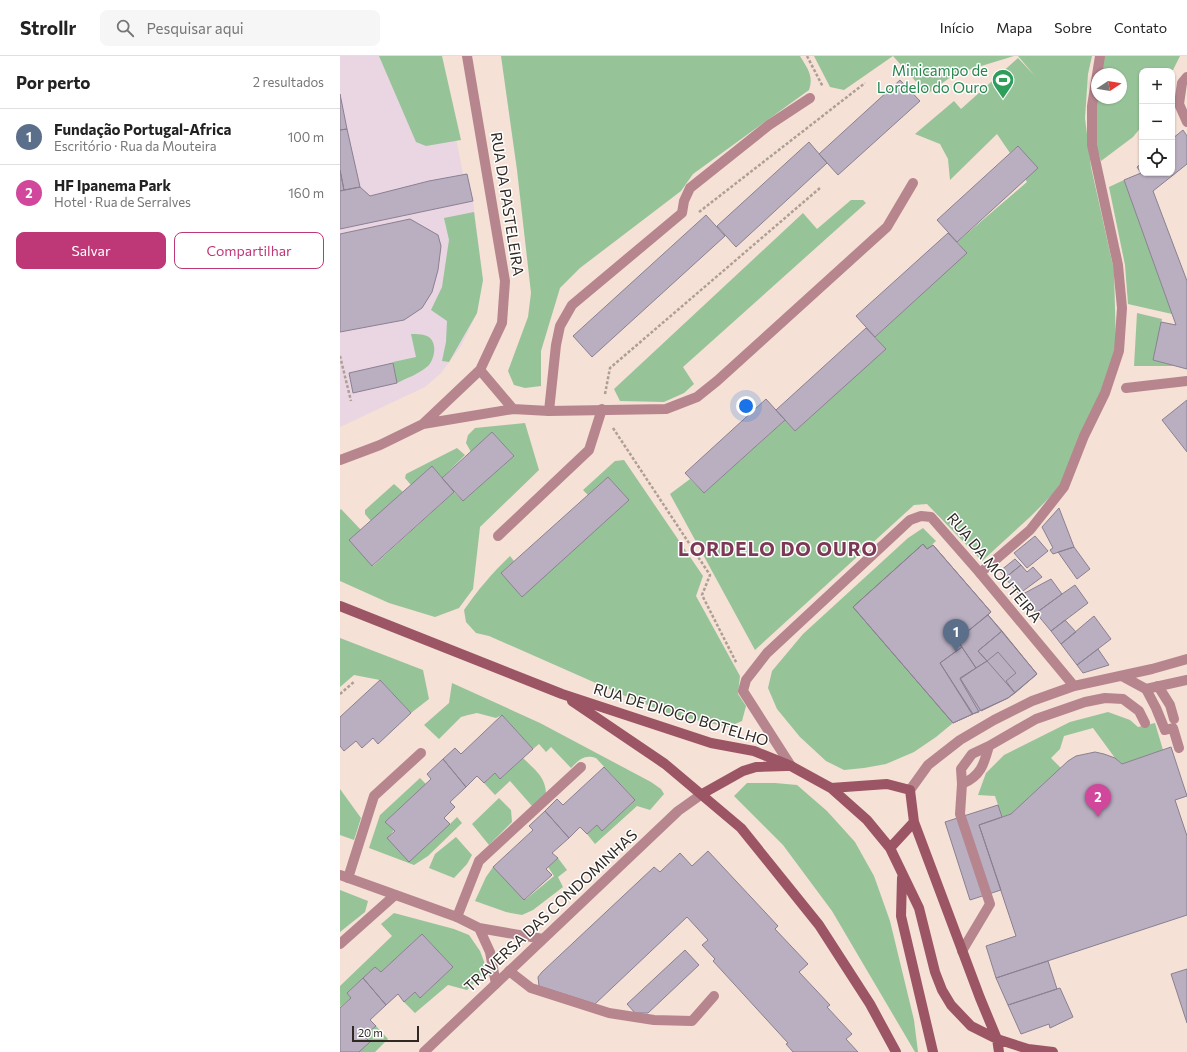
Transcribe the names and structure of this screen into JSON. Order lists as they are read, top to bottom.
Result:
{
  "streets": {
    "main road": ["RUA DE DIOGO BOTELHO"],
    "street": ["RUA DA PASTELEIRA", "RUA DA MOUTEIRA", "TRAVERSA DAS CONDOMINHAS"]
  },
  "crossings": [
    ["RUA DA MOUTEIRA", "RUA DE DIOGO BOTELHO"],
    ["RUA DE DIOGO BOTELHO", "TRAVERSA DAS CONDOMINHAS"]
  ],
  "districts": ["LORDELO DO OURO"],
  "places": {
    "sports": ["Minicampo de Lordelo do Ouro"]
  },
  "scale_bar": "20 m",
  "north": "right",
  "page": {
    "header": "Strollr",
    "search": "Pesquisar aqui",
    "nav": [
      "Início",
      "Mapa",
      "Sobre",
      "Contato"
    ],
    "heading": ["Por perto", "2 resultados"],
    "map_buttons": ["+", "−"],
    "list": [
      {
        "mark": "1",
        "name": "Fundação Portugal-Africa",
        "note": "Escritório · Rua da Mouteira",
        "value": "100 m"
      },
      {
        "mark": "2",
        "name": "HF Ipanema Park",
        "note": "Hotel · Rua de Serralves",
        "value": "160 m"
      }
    ],
    "buttons": ["Salvar", "Compartilhar"],
    "pins": ["1", "2"],
    "scale": "20 m"
  }
}
